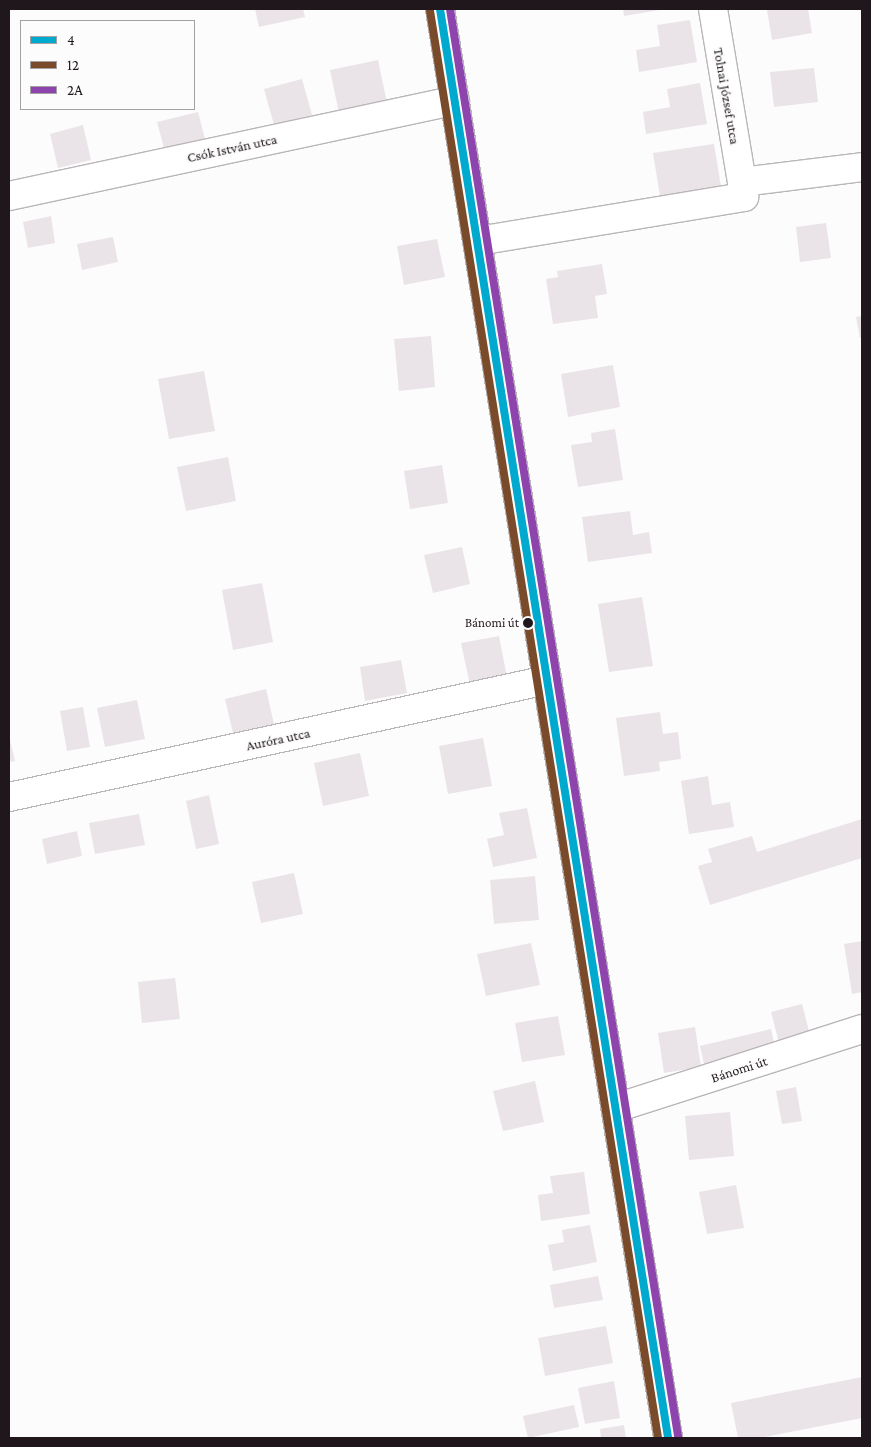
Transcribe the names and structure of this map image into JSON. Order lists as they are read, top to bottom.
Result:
{
  "streets": {
    "street": [
      "Tolnai József utca",
      "Csók István utca",
      "Auróra utca",
      "Bánomi út"
    ]
  },
  "places": ["Bánomi út"],
  "lines": ["transit line 4", "transit line 2A", "transit line 12"],
  "legend": ["4", "12", "2A"]
}
